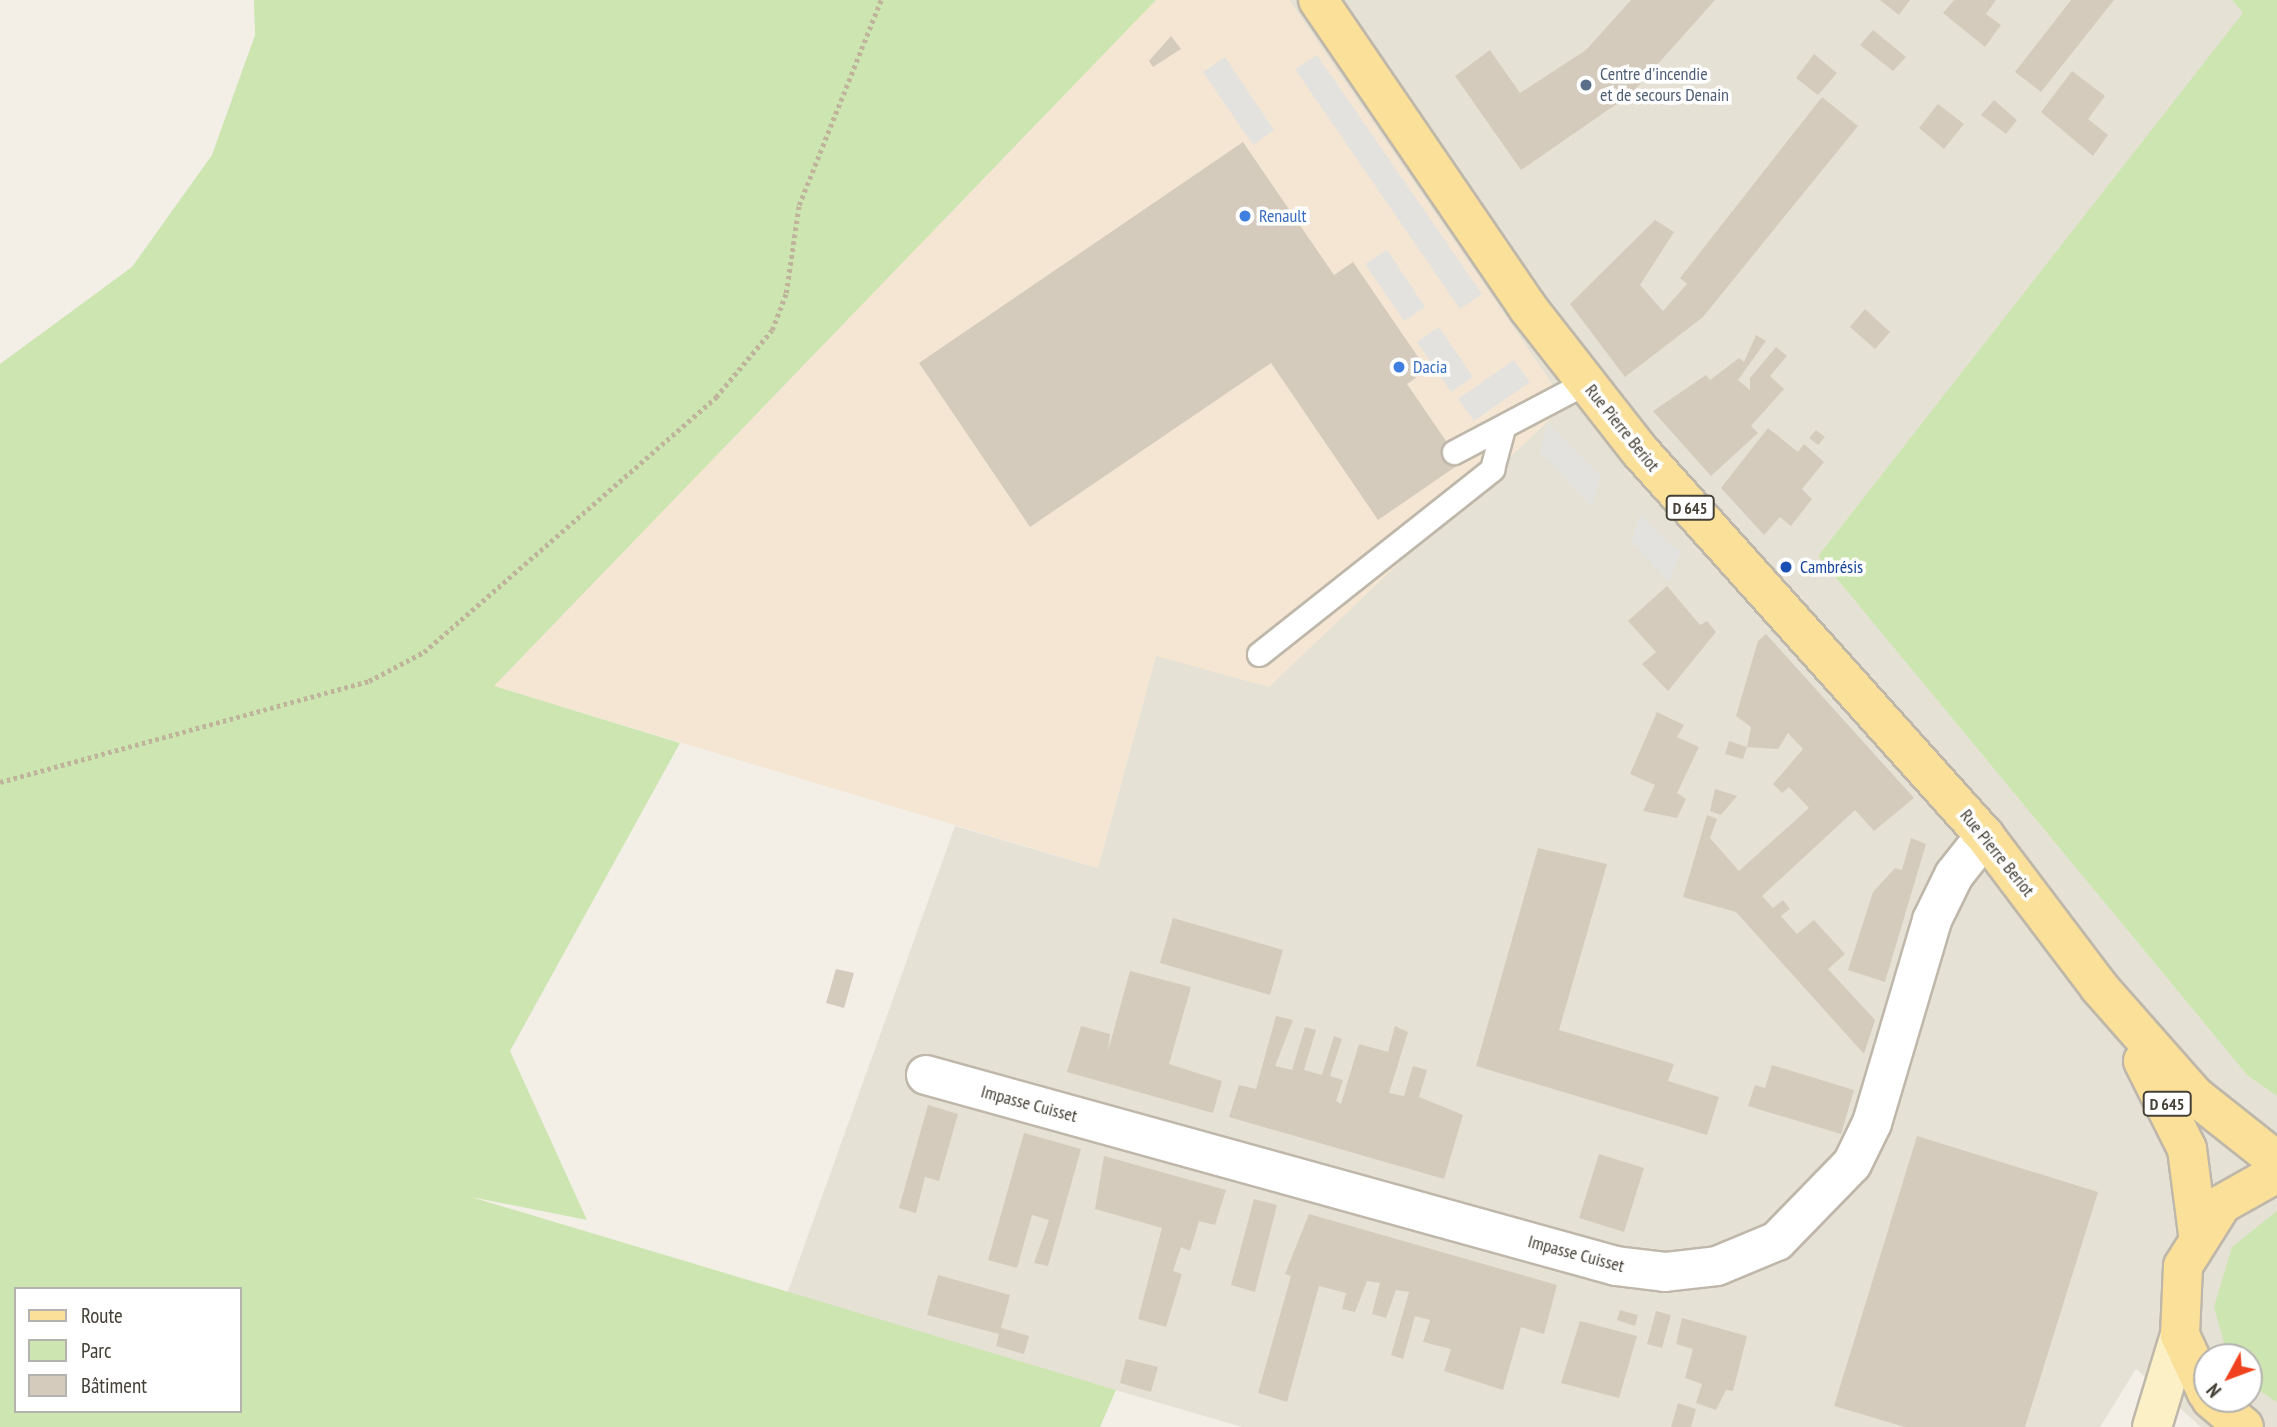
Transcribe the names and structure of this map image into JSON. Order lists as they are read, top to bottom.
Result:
{
  "streets": {
    "main road": ["Rue Pierre Beriot", "D 645"],
    "street": ["Impasse Cuisset"]
  },
  "crossings": [
    ["Rue Pierre Beriot", "Impasse Cuisset"]
  ],
  "places": [
    "Centre d'incendie et de secours Denain",
    "Renault",
    "Dacia",
    "Cambrésis"
  ],
  "legend": ["Route", "Parc", "Bâtiment"],
  "north": "bottom left"
}
